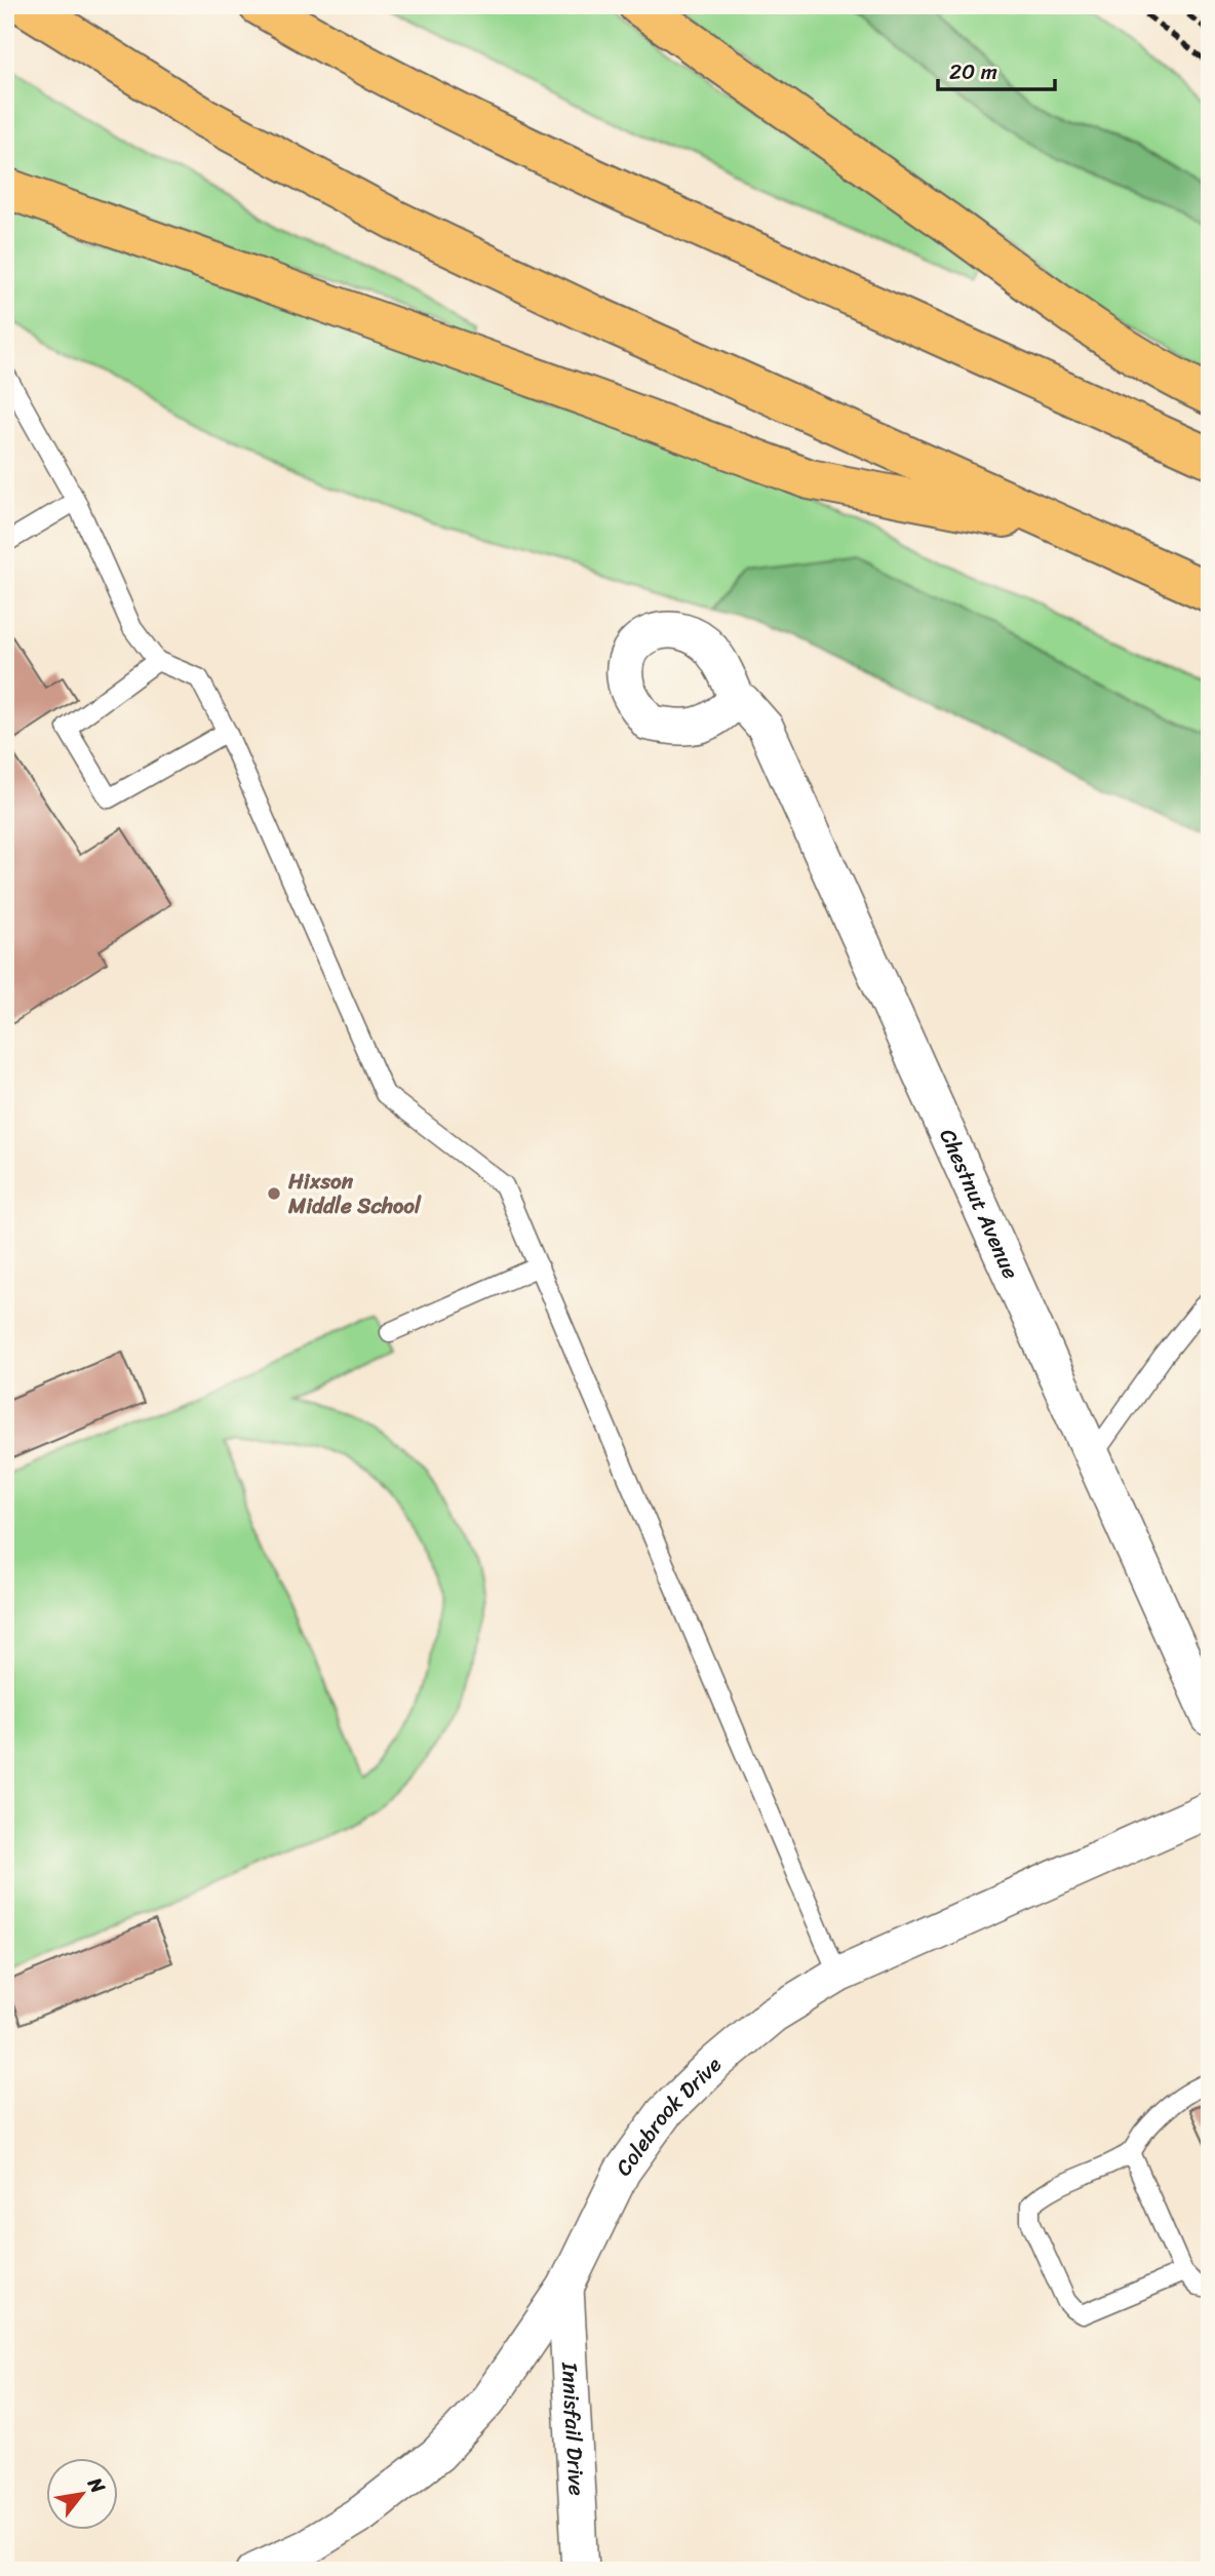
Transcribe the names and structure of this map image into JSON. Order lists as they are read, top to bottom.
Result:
{
  "streets": {
    "street": ["Chestnut Avenue", "Colebrook Drive", "Innisfail Drive"]
  },
  "crossings": [
    ["Colebrook Drive", "Innisfail Drive"]
  ],
  "places": ["Hixson Middle School"],
  "scale_bar": "20 m",
  "north": "top right"
}
